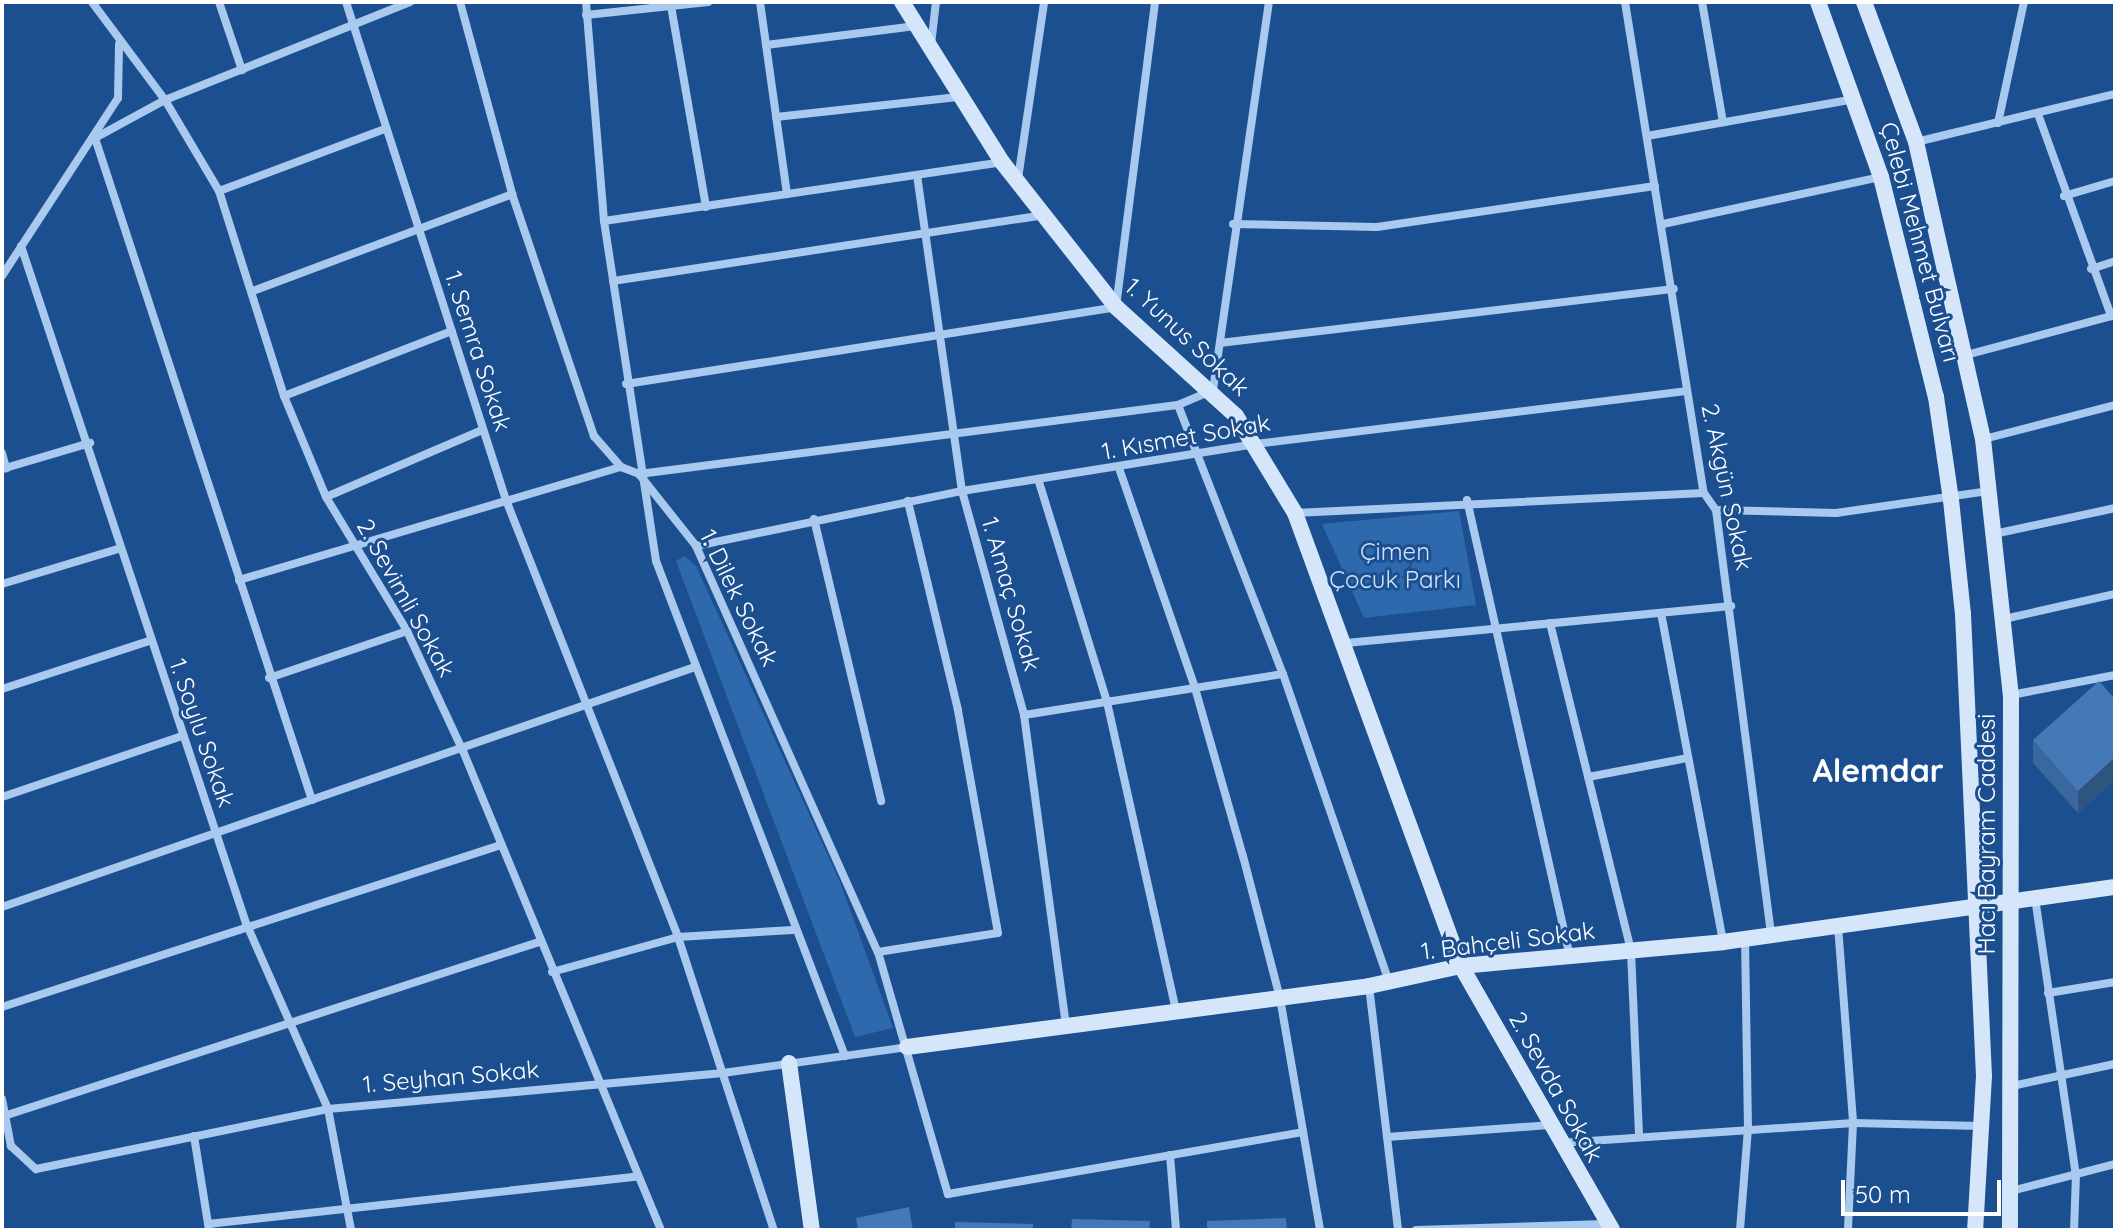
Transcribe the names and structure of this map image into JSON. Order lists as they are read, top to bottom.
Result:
{
  "streets": {
    "street": [
      "Çelebi Mehmet Bulvarı",
      "1. Yunus Sokak",
      "1. Semra Sokak",
      "1. Kısmet Sokak",
      "2. Akgün Sokak",
      "1. Amaç Sokak",
      "2. Sevimli Sokak",
      "1. Dilek Sokak",
      "1. Soylu Sokak",
      "Hacı Bayram Caddesi",
      "1. Bahçeli Sokak",
      "1. Seyhan Sokak",
      "2. Sevda Sokak"
    ]
  },
  "crossings": [
    ["Çelebi Mehmet Bulvarı", "Hacı Bayram Caddesi"],
    ["1. Yunus Sokak", "1. Kısmet Sokak"],
    ["1. Yunus Sokak", "1. Bahçeli Sokak"],
    ["1. Yunus Sokak", "2. Sevda Sokak"],
    ["1. Semra Sokak", "1. Seyhan Sokak"],
    ["1. Kısmet Sokak", "2. Akgün Sokak"],
    ["1. Kısmet Sokak", "1. Amaç Sokak"],
    ["1. Kısmet Sokak", "1. Dilek Sokak"],
    ["2. Akgün Sokak", "1. Bahçeli Sokak"],
    ["1. Amaç Sokak", "1. Bahçeli Sokak"],
    ["2. Sevimli Sokak", "1. Seyhan Sokak"],
    ["1. Dilek Sokak", "1. Bahçeli Sokak"],
    ["1. Dilek Sokak", "1. Seyhan Sokak"],
    ["1. Soylu Sokak", "1. Seyhan Sokak"],
    ["Hacı Bayram Caddesi", "1. Bahçeli Sokak"],
    ["1. Bahçeli Sokak", "1. Seyhan Sokak"],
    ["1. Bahçeli Sokak", "2. Sevda Sokak"]
  ],
  "districts": ["Alemdar"],
  "parks": ["Çimen Çocuk Parkı"],
  "scale_bar": "50 m"
}
